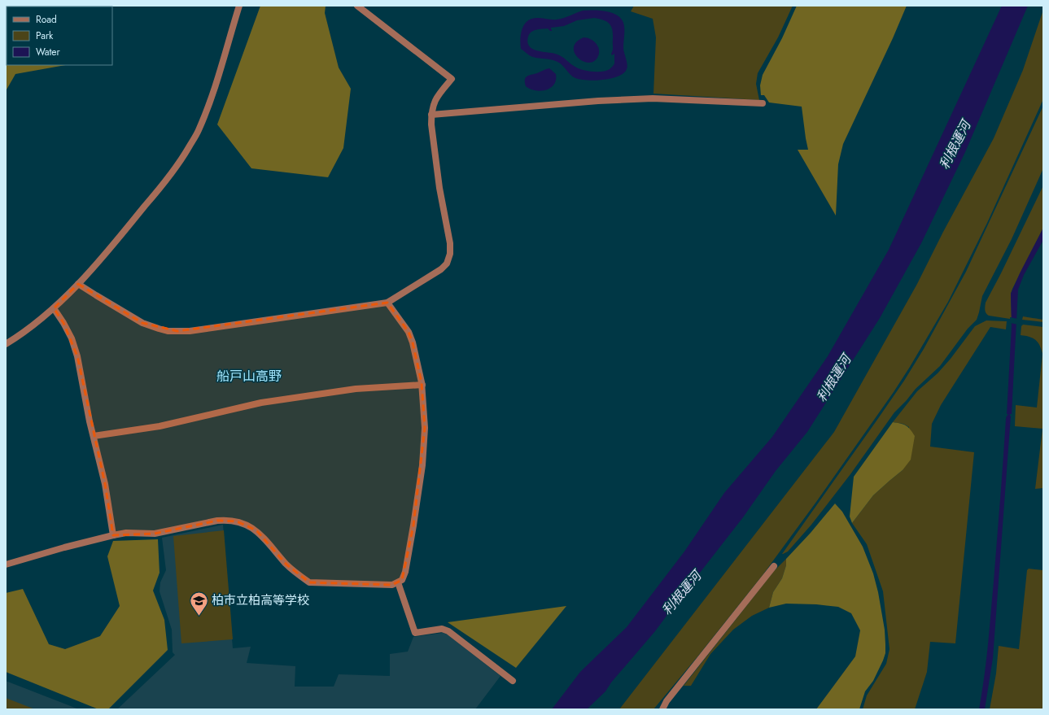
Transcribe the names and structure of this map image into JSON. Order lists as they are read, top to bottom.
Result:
{
  "districts": ["船戸山高野"],
  "water": ["利根運河"],
  "places": {
    "school or university": ["柏市立柏高等学校"]
  },
  "legend": ["Road", "Park", "Water"]
}
